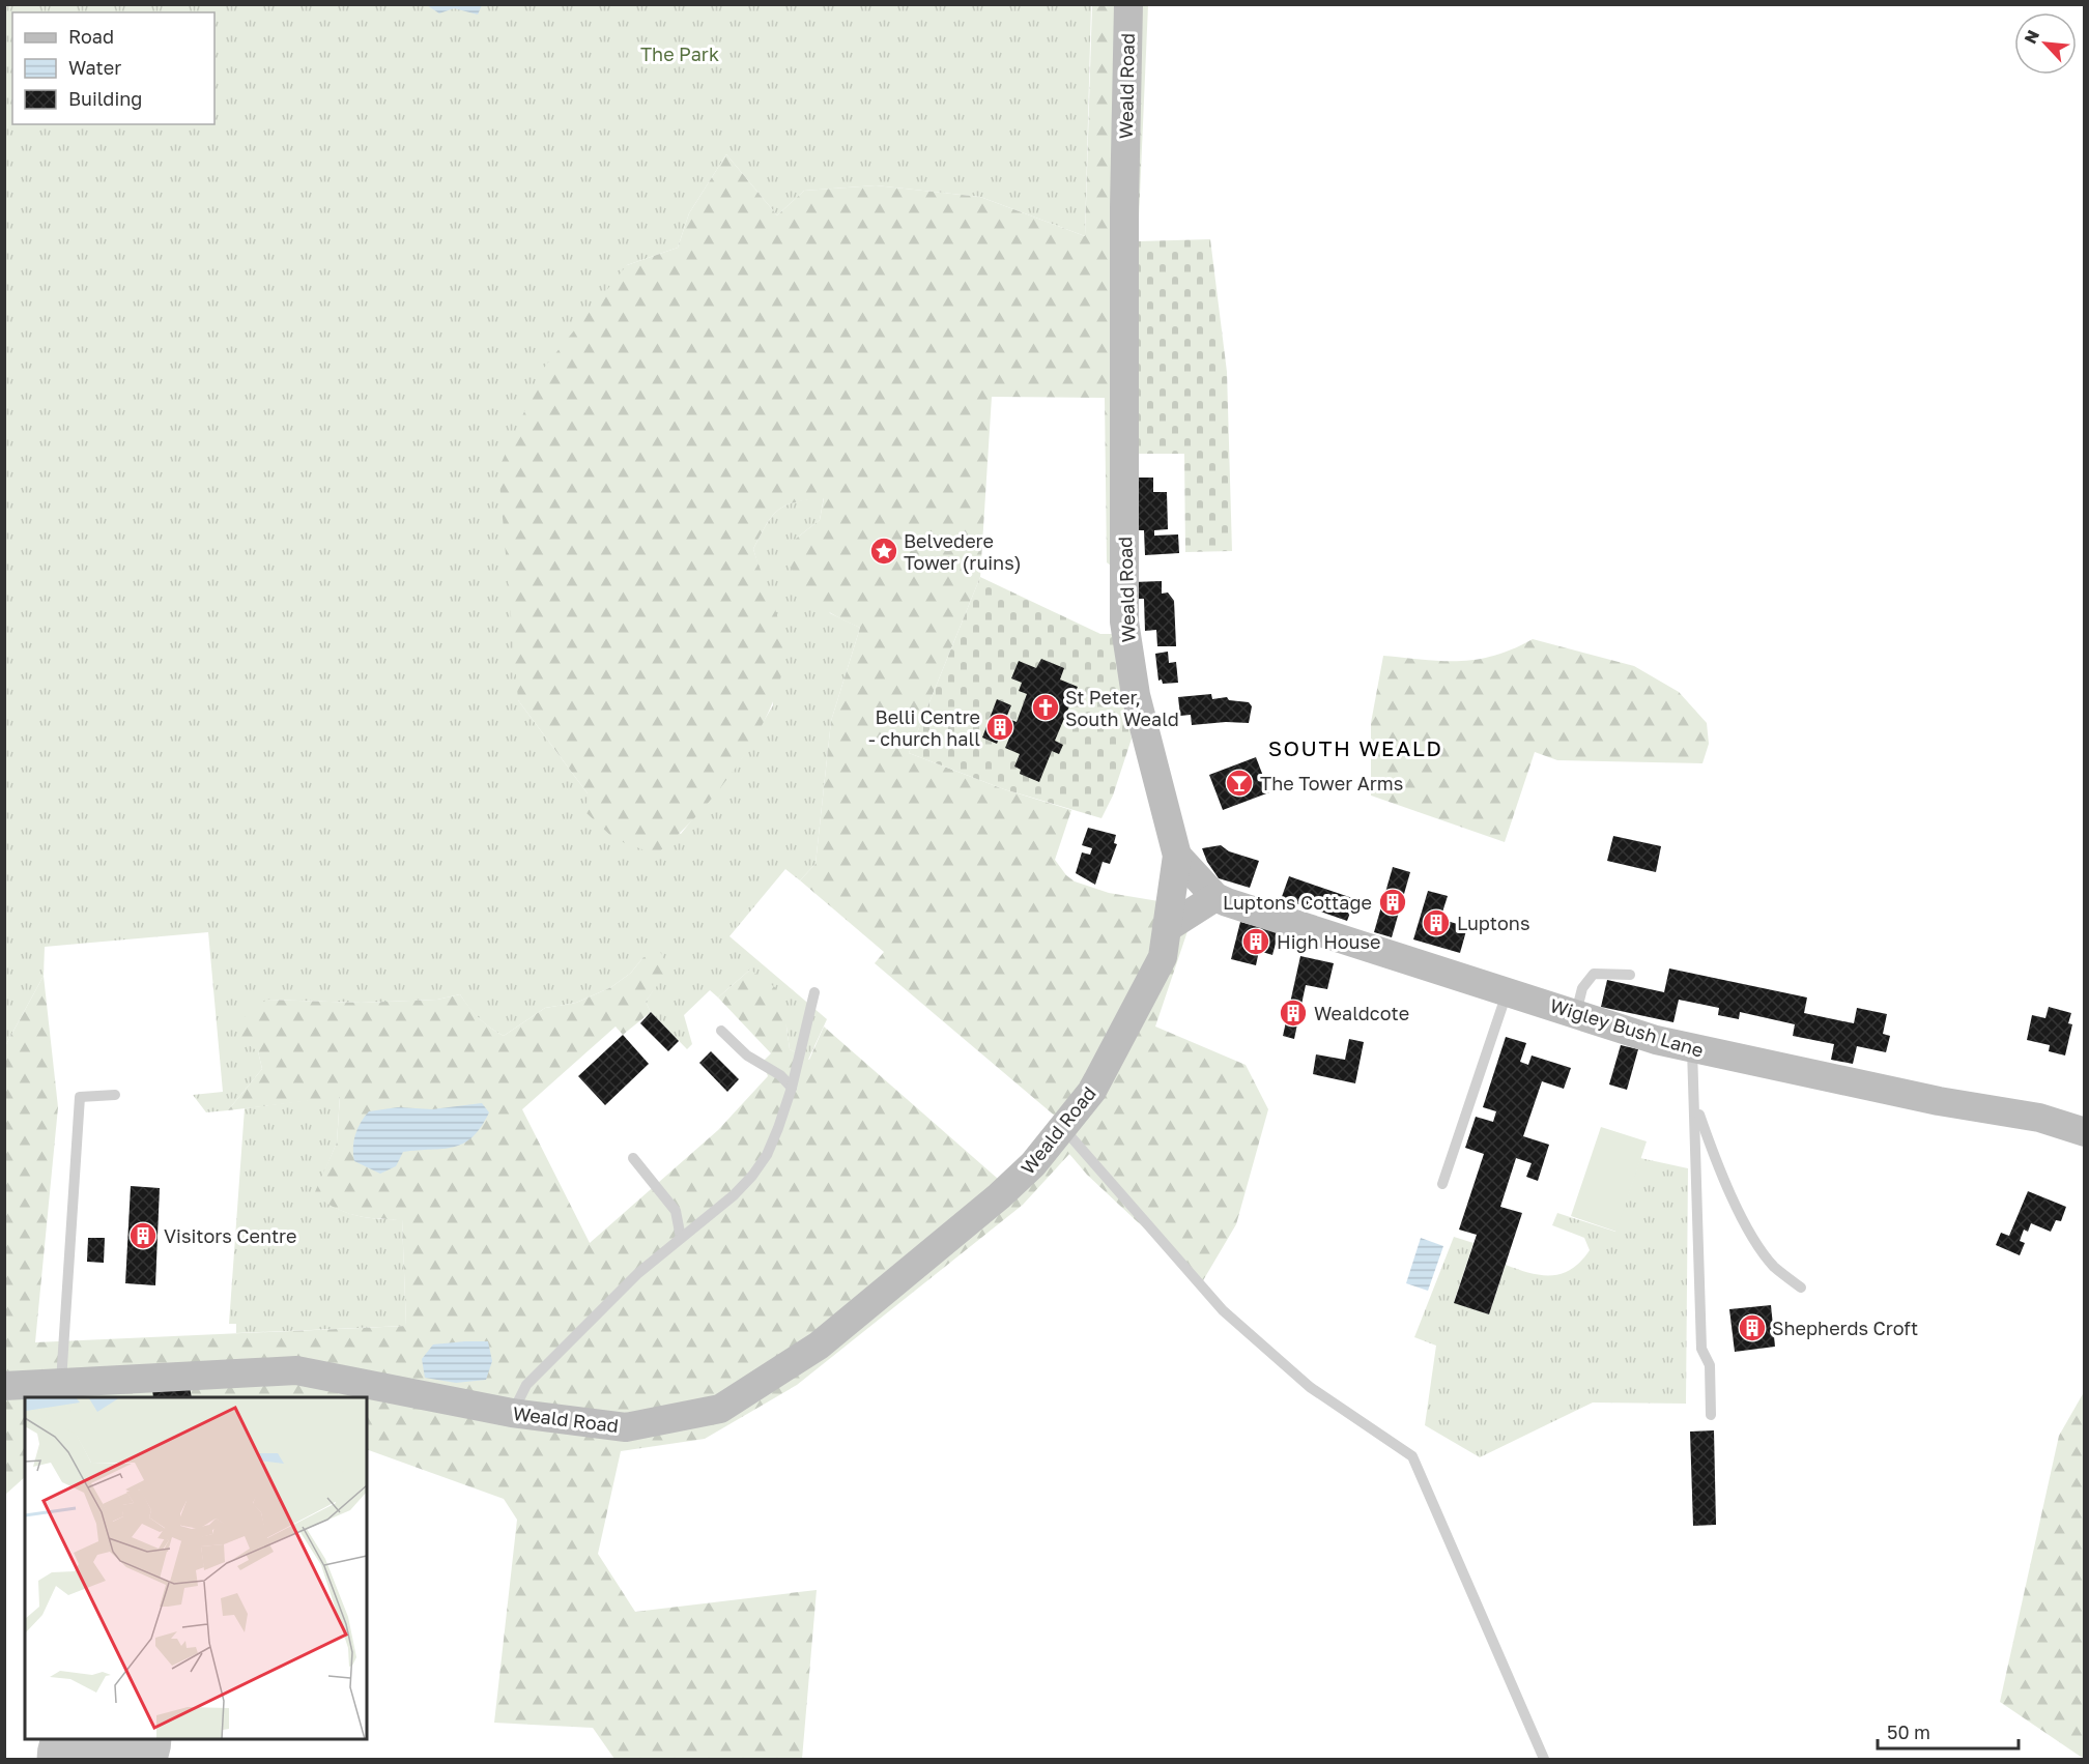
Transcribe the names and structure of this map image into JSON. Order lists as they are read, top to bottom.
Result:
{
  "streets": {
    "street": ["Weald Road", "Wigley Bush Lane"]
  },
  "crossings": [
    ["Weald Road", "Wigley Bush Lane"]
  ],
  "districts": ["SOUTH WEALD"],
  "parks": ["The Park"],
  "places": {
    "place": ["Belvedere Tower (ruins)"],
    "church": ["St Peter, South Weald"],
    "building": [
      "Belli Centre - church hall",
      "Luptons Cottage",
      "Luptons",
      "High House",
      "Wealdcote",
      "Visitors Centre",
      "Shepherds Croft"
    ],
    "bar": ["The Tower Arms"]
  },
  "legend": ["Road", "Water", "Building"],
  "scale_bar": "50 m",
  "north": "top left"
}
